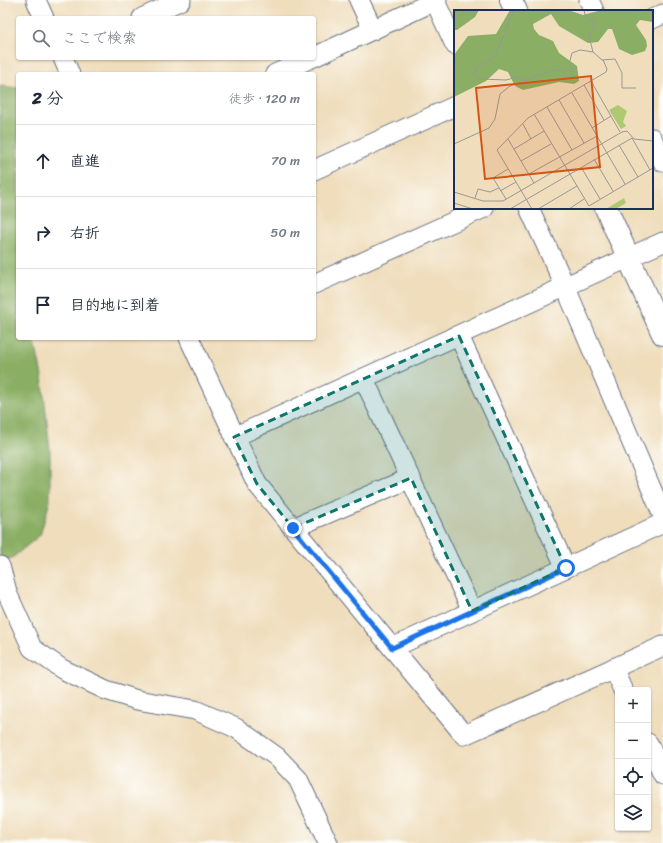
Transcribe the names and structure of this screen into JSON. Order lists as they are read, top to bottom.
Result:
{
  "page": {
    "search": "ここで検索",
    "heading": ["2 分", "徒歩 · 120 m"],
    "list": [
      ["直進", "70 m"],
      ["右折", "50 m"],
      "目的地に到着"
    ],
    "map_buttons": ["+", "−"]
  }
}
